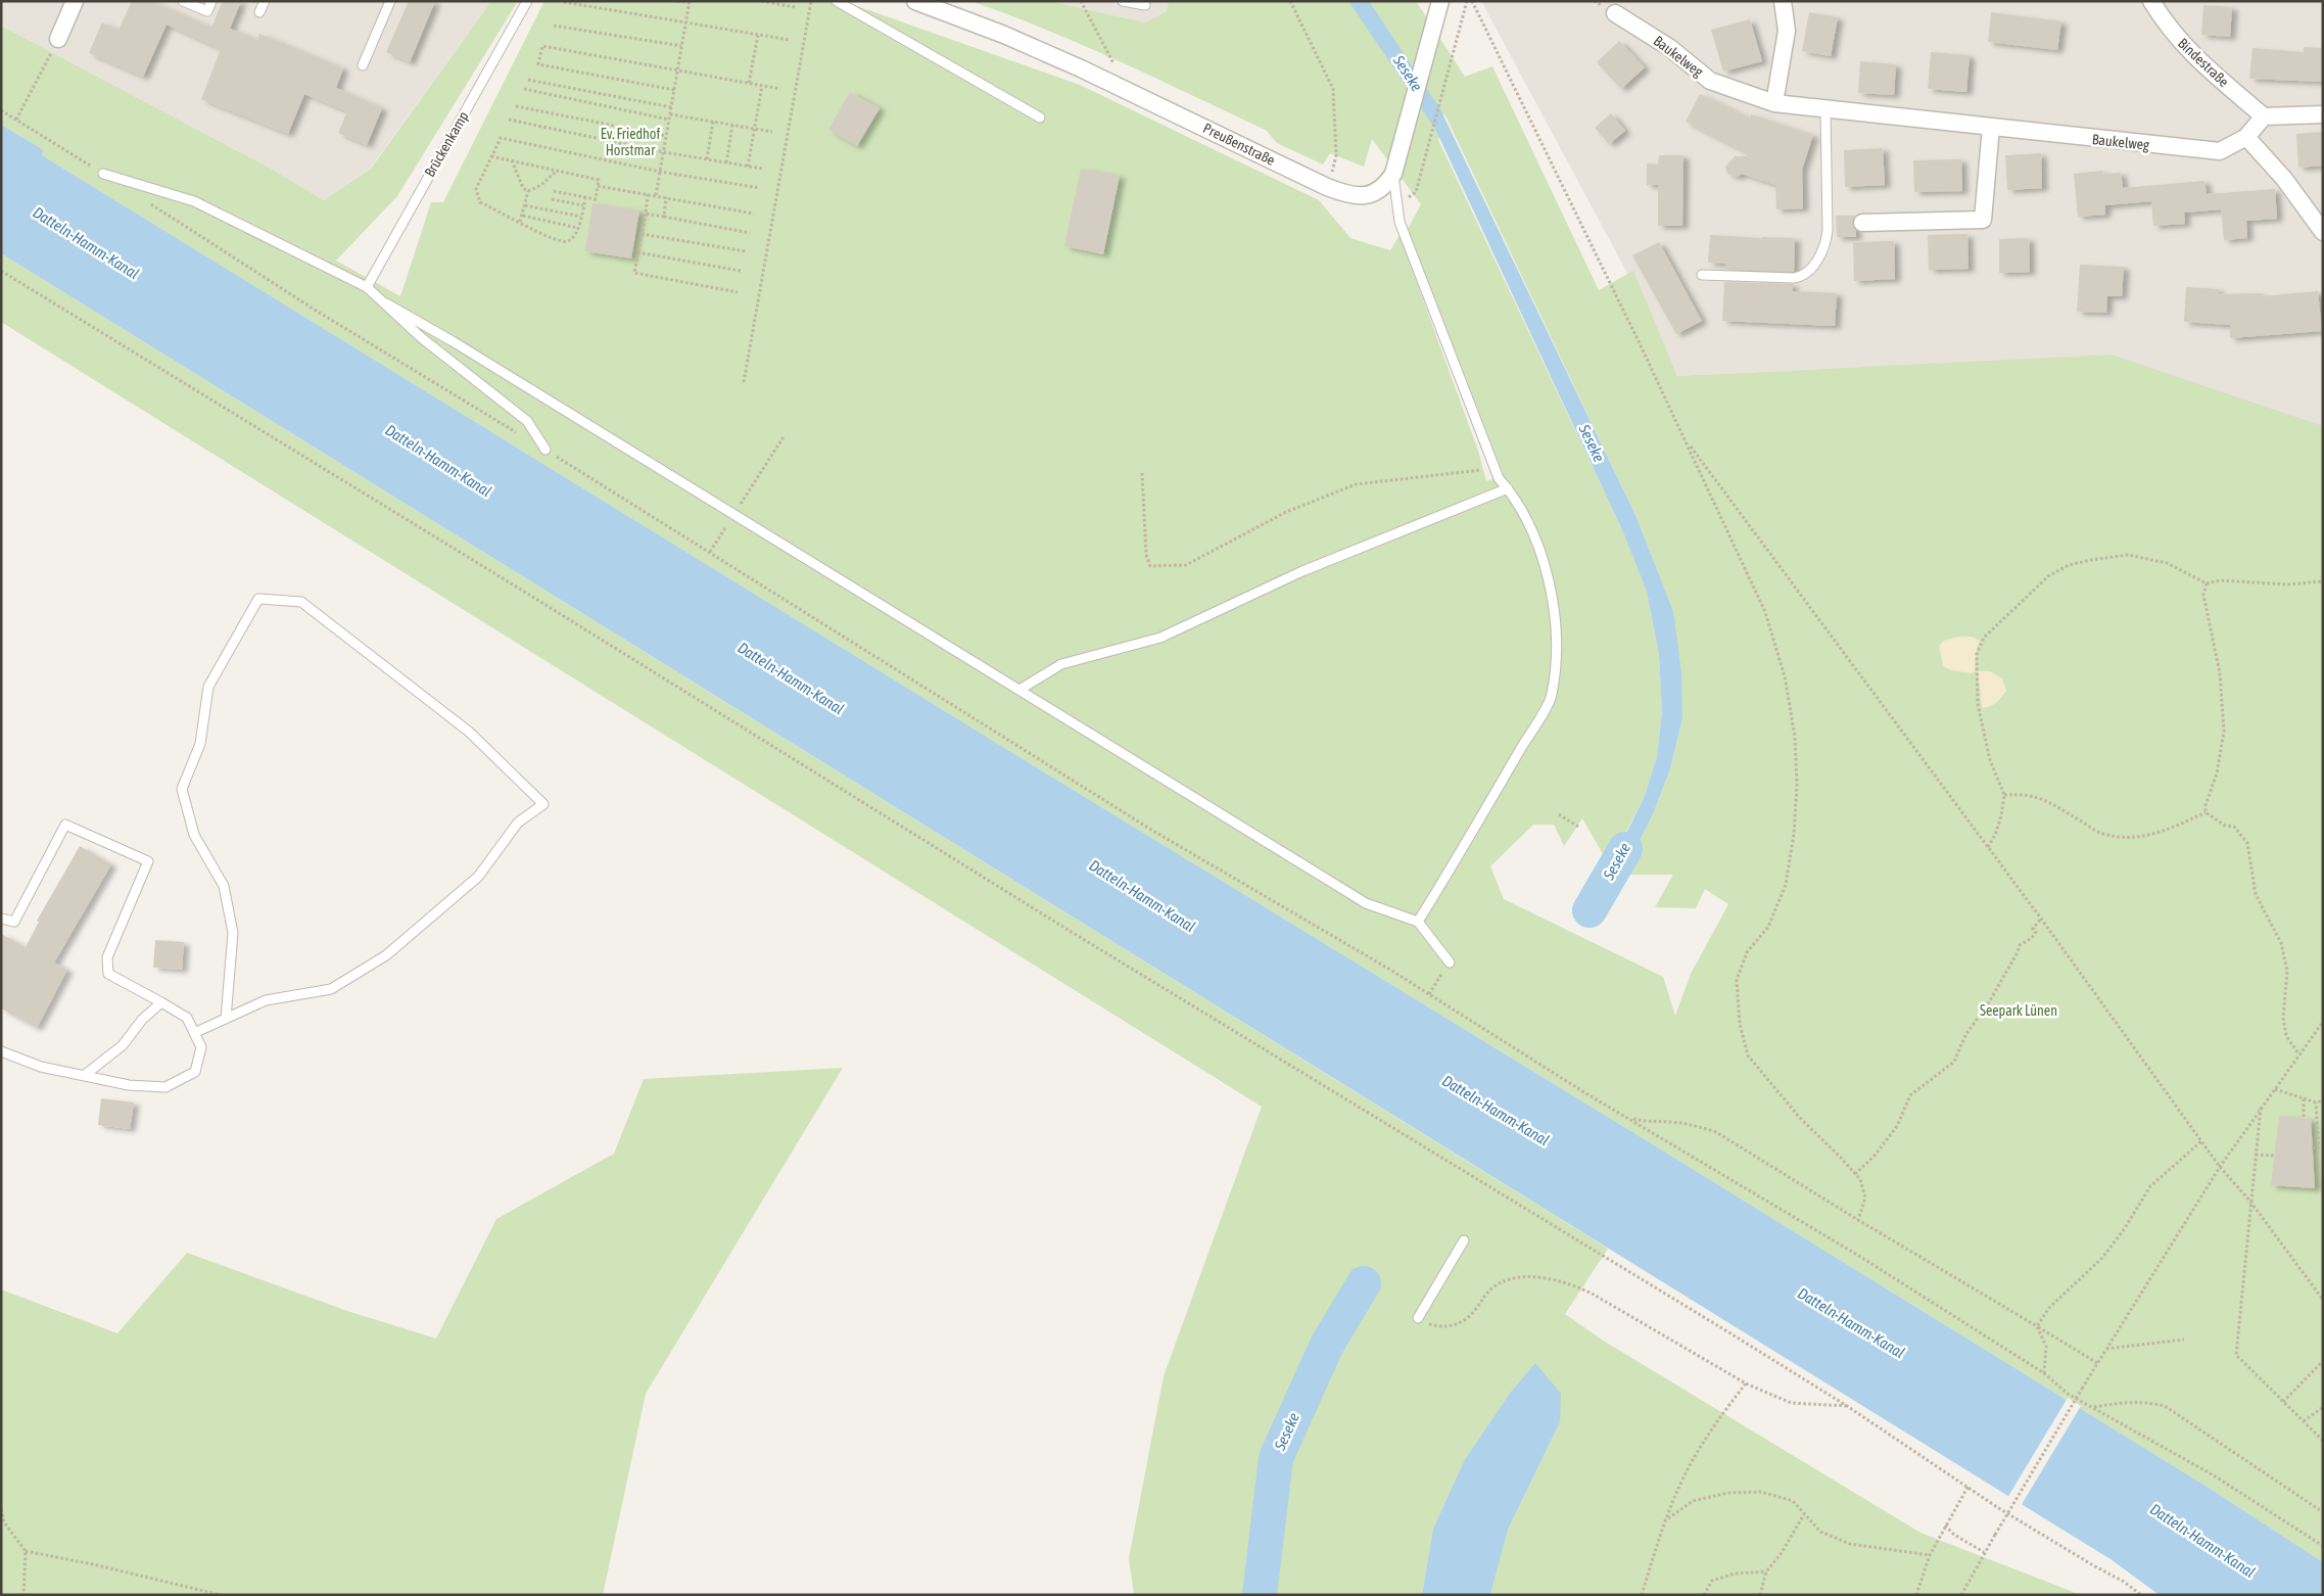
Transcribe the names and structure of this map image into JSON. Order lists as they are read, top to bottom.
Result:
{
  "streets": {
    "street": ["Baukelweg", "Bindestraße", "Preußenstraße"],
    "lane": ["Brückenkamp"]
  },
  "crossings": [
    ["Baukelweg", "Bindestraße"]
  ],
  "water": ["Seseke", "Datteln-Hamm-Kanal"],
  "parks": ["Ev. Friedhof Horstmar", "Seepark Lünen"]
}
